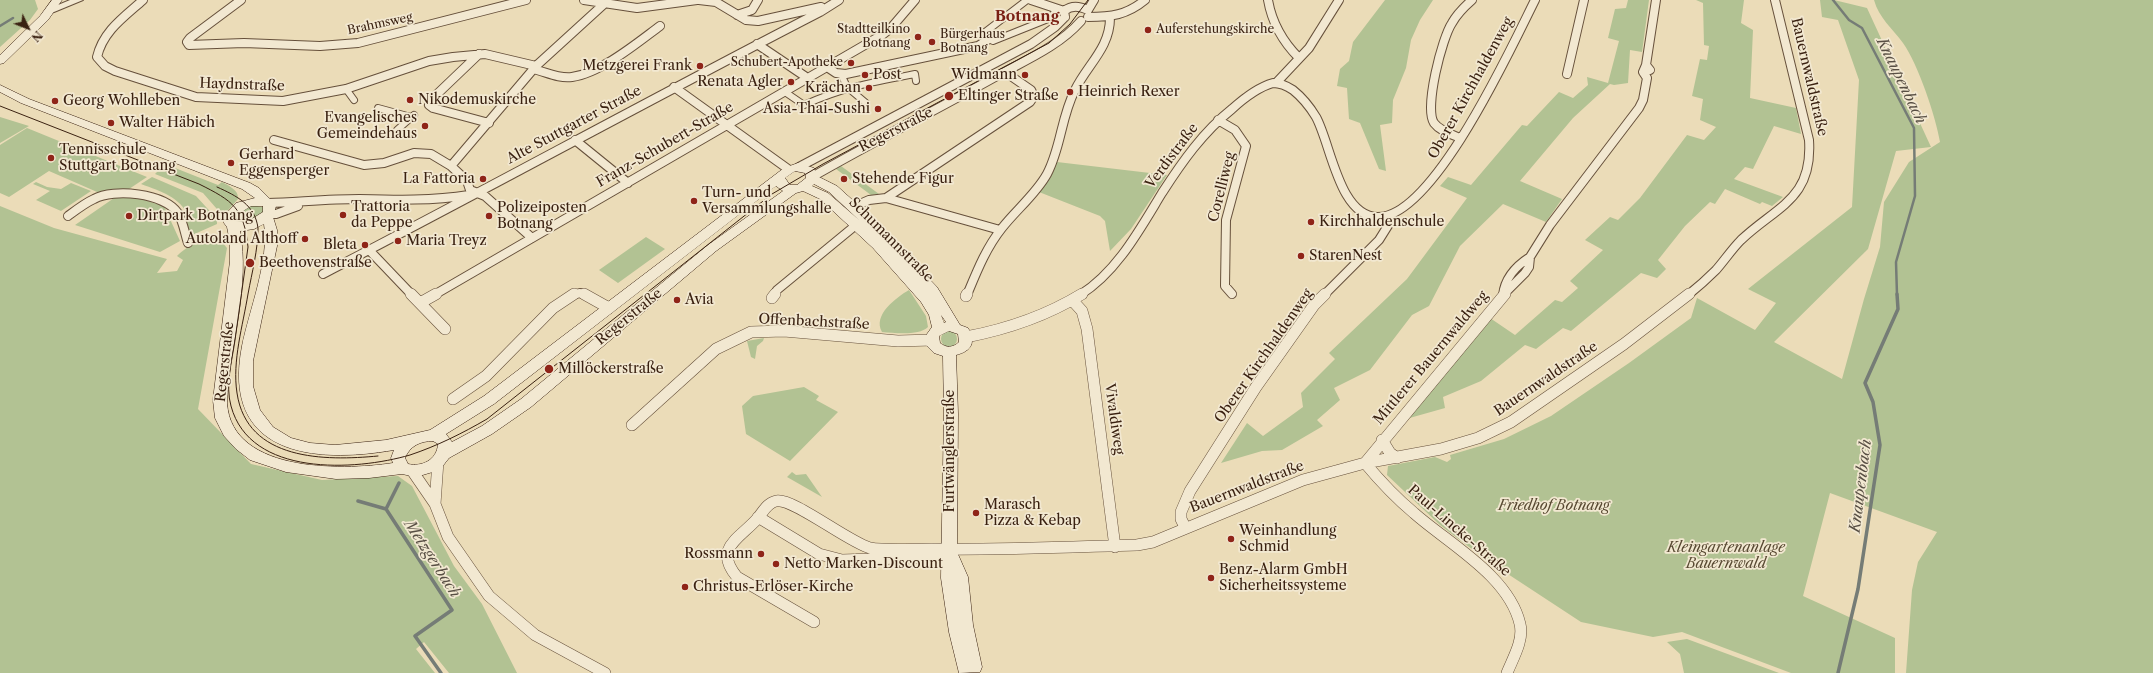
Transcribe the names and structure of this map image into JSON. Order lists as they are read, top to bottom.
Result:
{
  "streets": {
    "main road": ["Regerstraße", "Schumannstraße", "Furtwänglerstraße"],
    "street": [
      "Brahmsweg",
      "Bauernwaldstraße",
      "Haydnstraße",
      "Oberer Kirchhaldenweg",
      "Alte Stuttgarter Straße",
      "Franz-Schubert-Straße",
      "Verdistraße",
      "Corelliweg",
      "Offenbachstraße",
      "Mittlerer Bauernwaldweg",
      "Vivaldiweg",
      "Paul-Lincke-Straße"
    ]
  },
  "crossings": [
    ["Bauernwaldstraße", "Oberer Kirchhaldenweg"],
    ["Bauernwaldstraße", "Mittlerer Bauernwaldweg"],
    ["Bauernwaldstraße", "Vivaldiweg"],
    ["Bauernwaldstraße", "Furtwänglerstraße"],
    ["Bauernwaldstraße", "Paul-Lincke-Straße"],
    ["Regerstraße", "Schumannstraße"],
    ["Verdistraße", "Corelliweg"],
    ["Verdistraße", "Schumannstraße"],
    ["Verdistraße", "Offenbachstraße"],
    ["Verdistraße", "Vivaldiweg"],
    ["Verdistraße", "Furtwänglerstraße"],
    ["Schumannstraße", "Offenbachstraße"],
    ["Schumannstraße", "Furtwänglerstraße"],
    ["Offenbachstraße", "Furtwänglerstraße"],
    ["Mittlerer Bauernwaldweg", "Paul-Lincke-Straße"]
  ],
  "districts": ["Botnang"],
  "water": ["Knaupenbach", "Metzgerbach"],
  "parks": ["Friedhof Botnang", "Kleingartenanlage Bauernwald"],
  "places": [
    "Auferstehungskirche",
    "Stadtteilkino Botnang",
    "Bürgerhaus Botnang",
    "Schubert-Apotheke",
    "Metzgerei Frank",
    "Post",
    "Widmann",
    "Renata Agler",
    "Krächan",
    "Heinrich Rexer",
    "Eltinger Straße",
    "Nikodemuskirche",
    "Georg Wohlleben",
    "Asia-Thai-Sushi",
    "Walter Häbich",
    "Evangelisches Gemeindehaus",
    "Tennisschule Stuttgart Botnang",
    "Gerhard Eggensperger",
    "La Fattoria",
    "Stehende Figur",
    "Turn- und Versammlungshalle",
    "Trattoria da Peppe",
    "Dirtpark Botnang",
    "Polizeiposten Botnang",
    "Kirchhaldenschule",
    "Autoland Althoff",
    "Maria Treyz",
    "Bleta",
    "StarenNest",
    "Beethovenstraße",
    "Avia",
    "Millöckerstraße",
    "Marasch Pizza & Kebap",
    "Weinhandlung Schmid",
    "Rossmann",
    "Netto Marken-Discount",
    "Benz-Alarm GmbH Sicherheitssysteme",
    "Christus-Erlöser-Kirche"
  ],
  "north": "bottom right"
}
